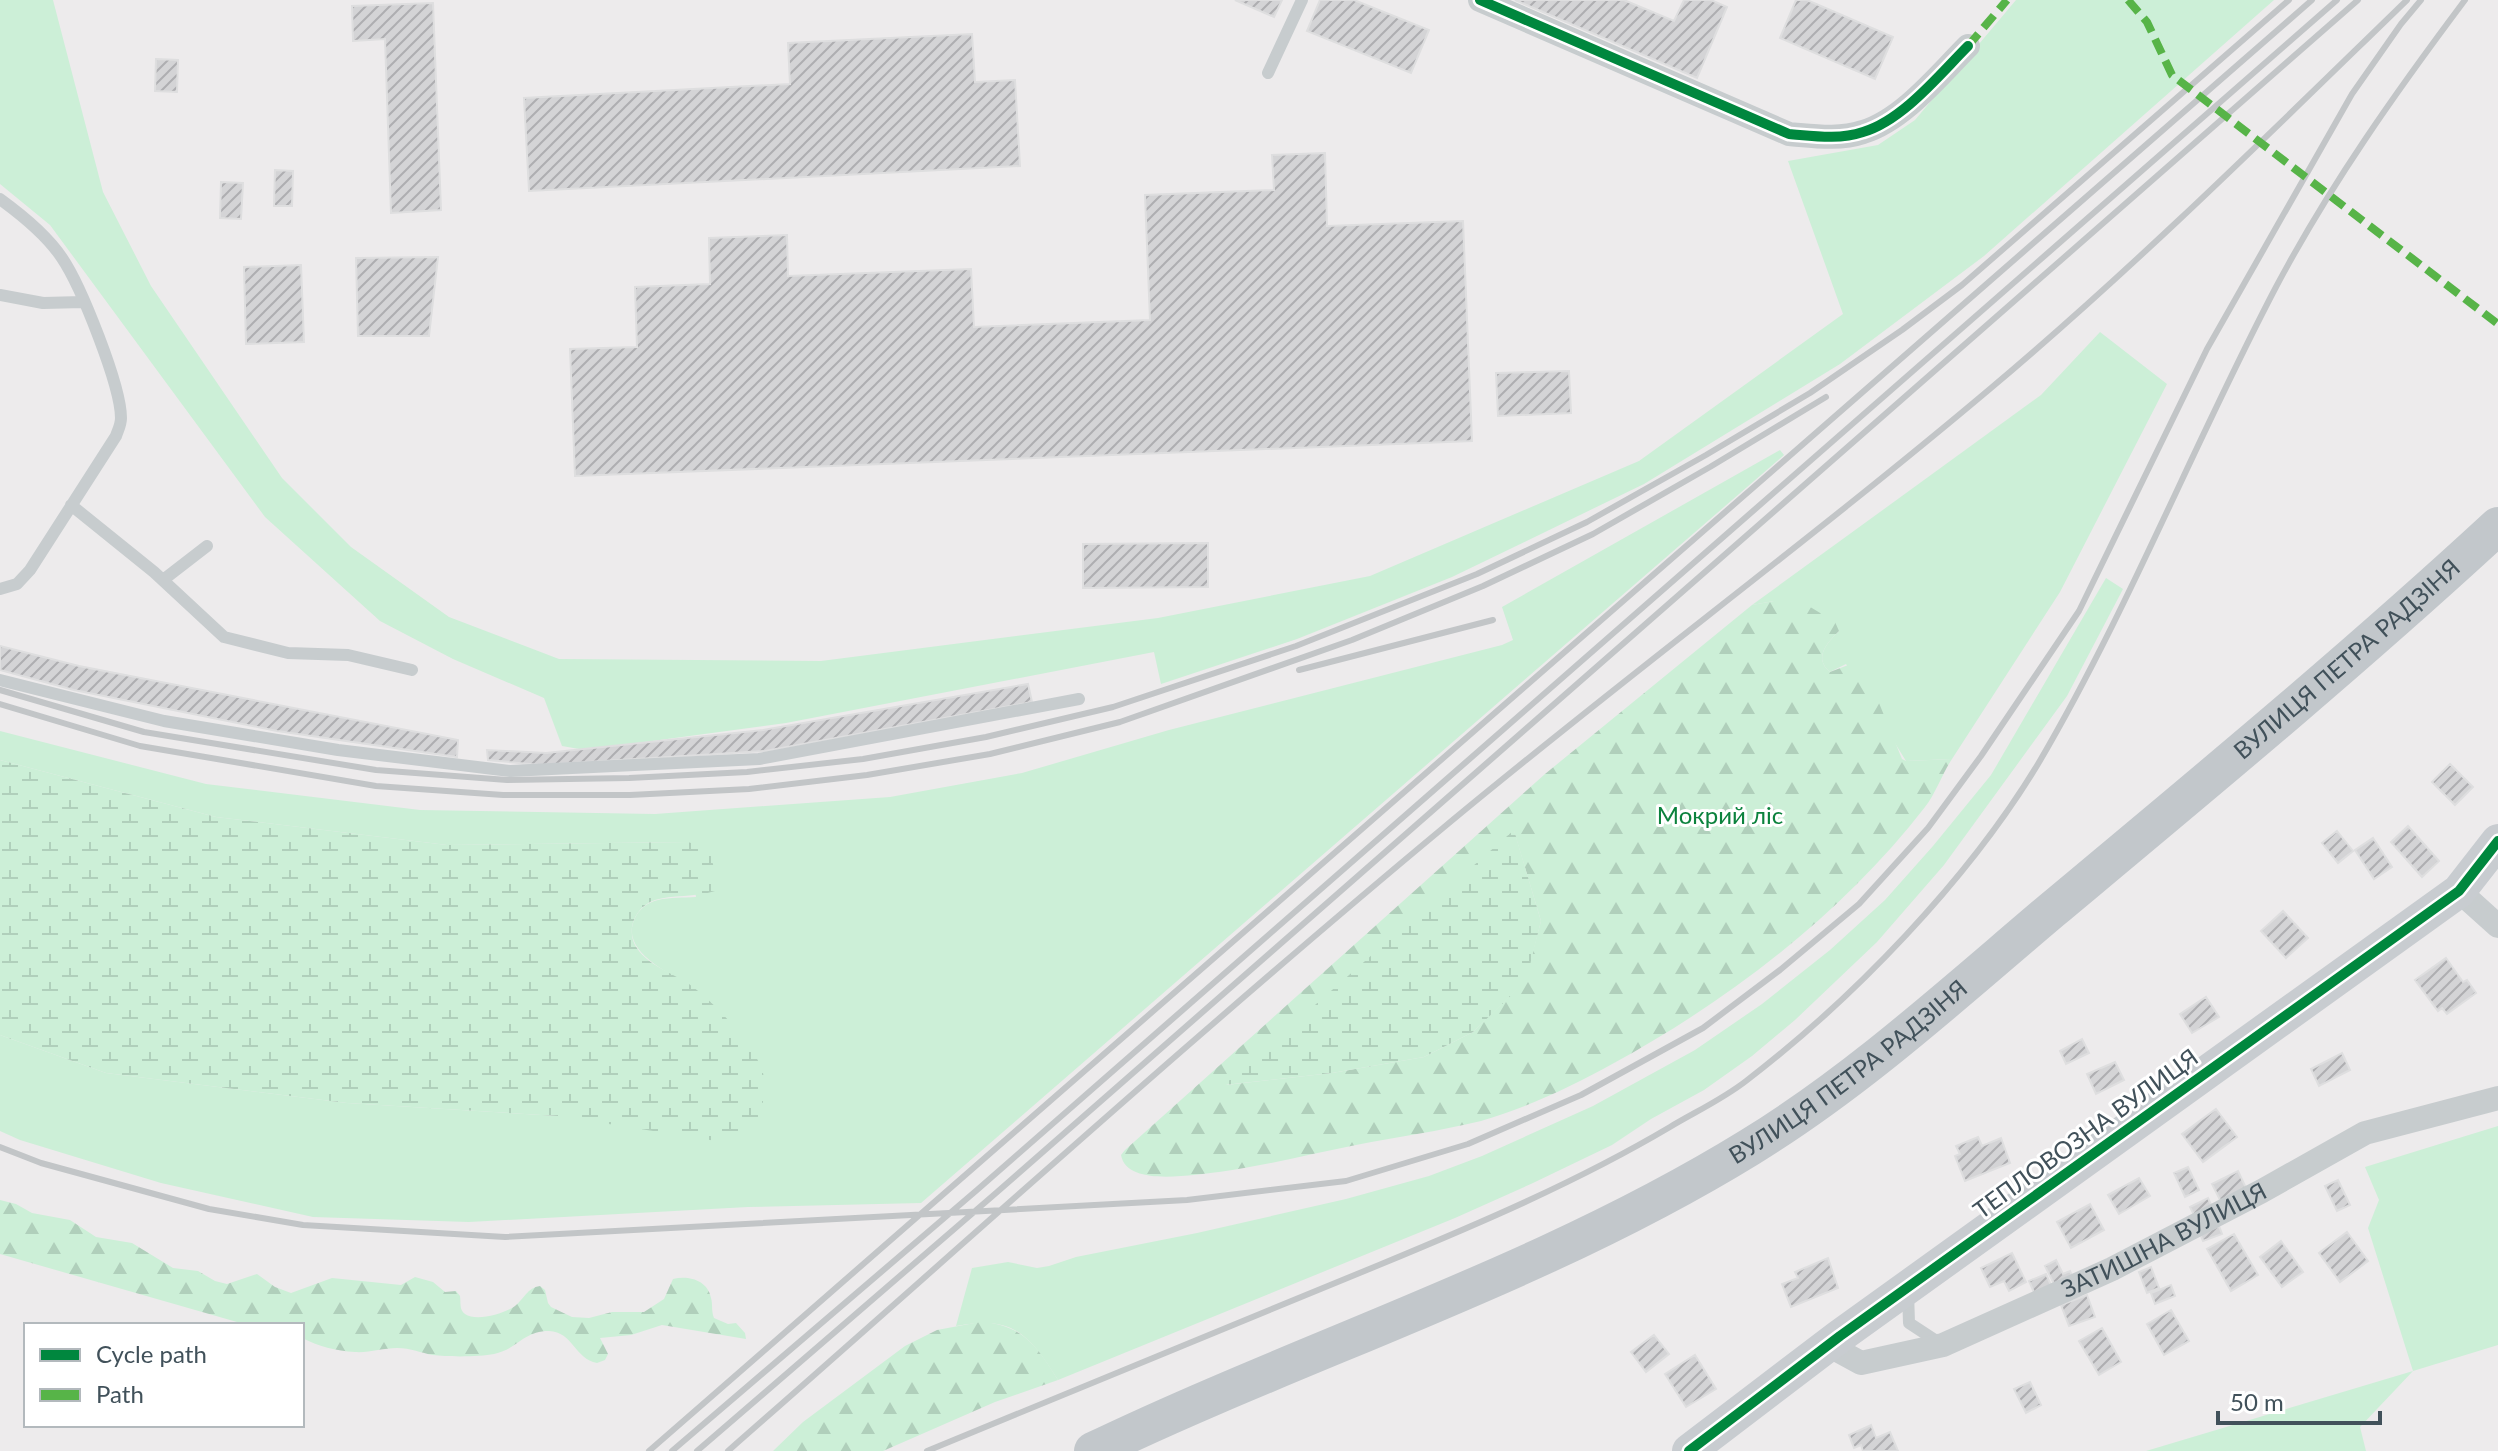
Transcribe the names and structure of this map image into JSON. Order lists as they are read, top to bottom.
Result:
{
  "streets": {
    "main road": ["ВУЛИЦЯ ПЕТРА РАДЗІНЯ"],
    "street": ["ТЕПЛОВОЗНА ВУЛИЦЯ", "ЗАТИШНА ВУЛИЦЯ"]
  },
  "crossings": [
    ["ТЕПЛОВОЗНА ВУЛИЦЯ", "ЗАТИШНА ВУЛИЦЯ"]
  ],
  "parks": ["Мокрий ліс"],
  "legend": ["Cycle path", "Path"],
  "scale_bar": "50 m"
}
